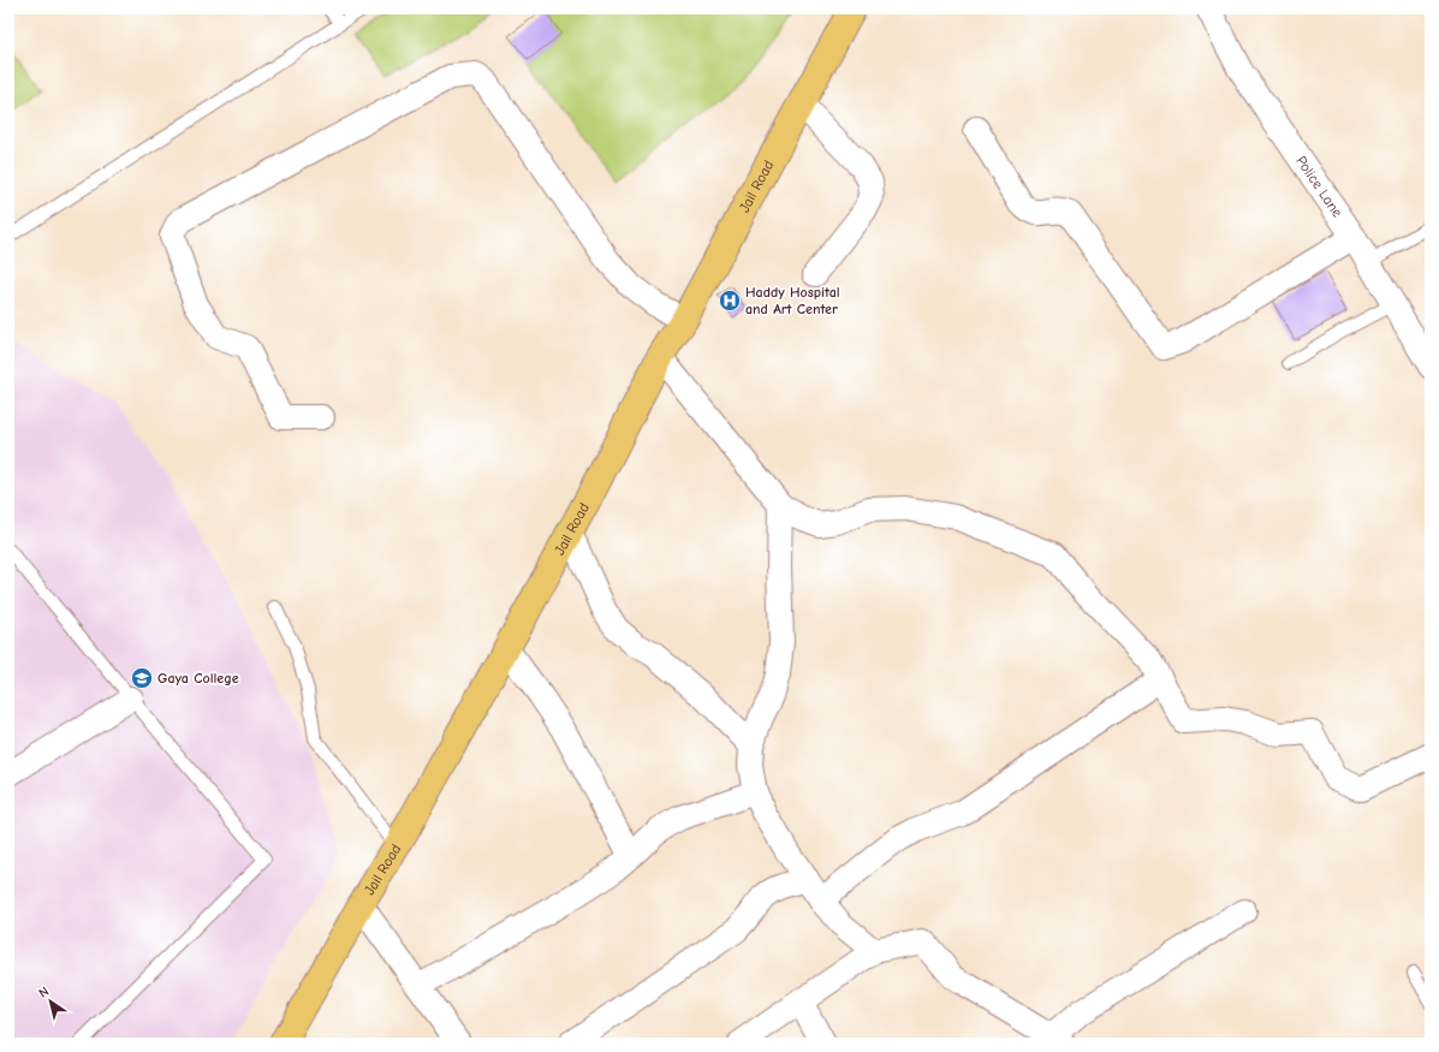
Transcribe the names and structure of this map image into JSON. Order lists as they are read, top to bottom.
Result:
{
  "streets": {
    "main road": ["Jail Road"],
    "street": ["Police Lane"]
  },
  "places": {
    "hospital": ["Haddy Hospital and Art Center"],
    "school or university": ["Gaya College"]
  },
  "north": "top left"
}
